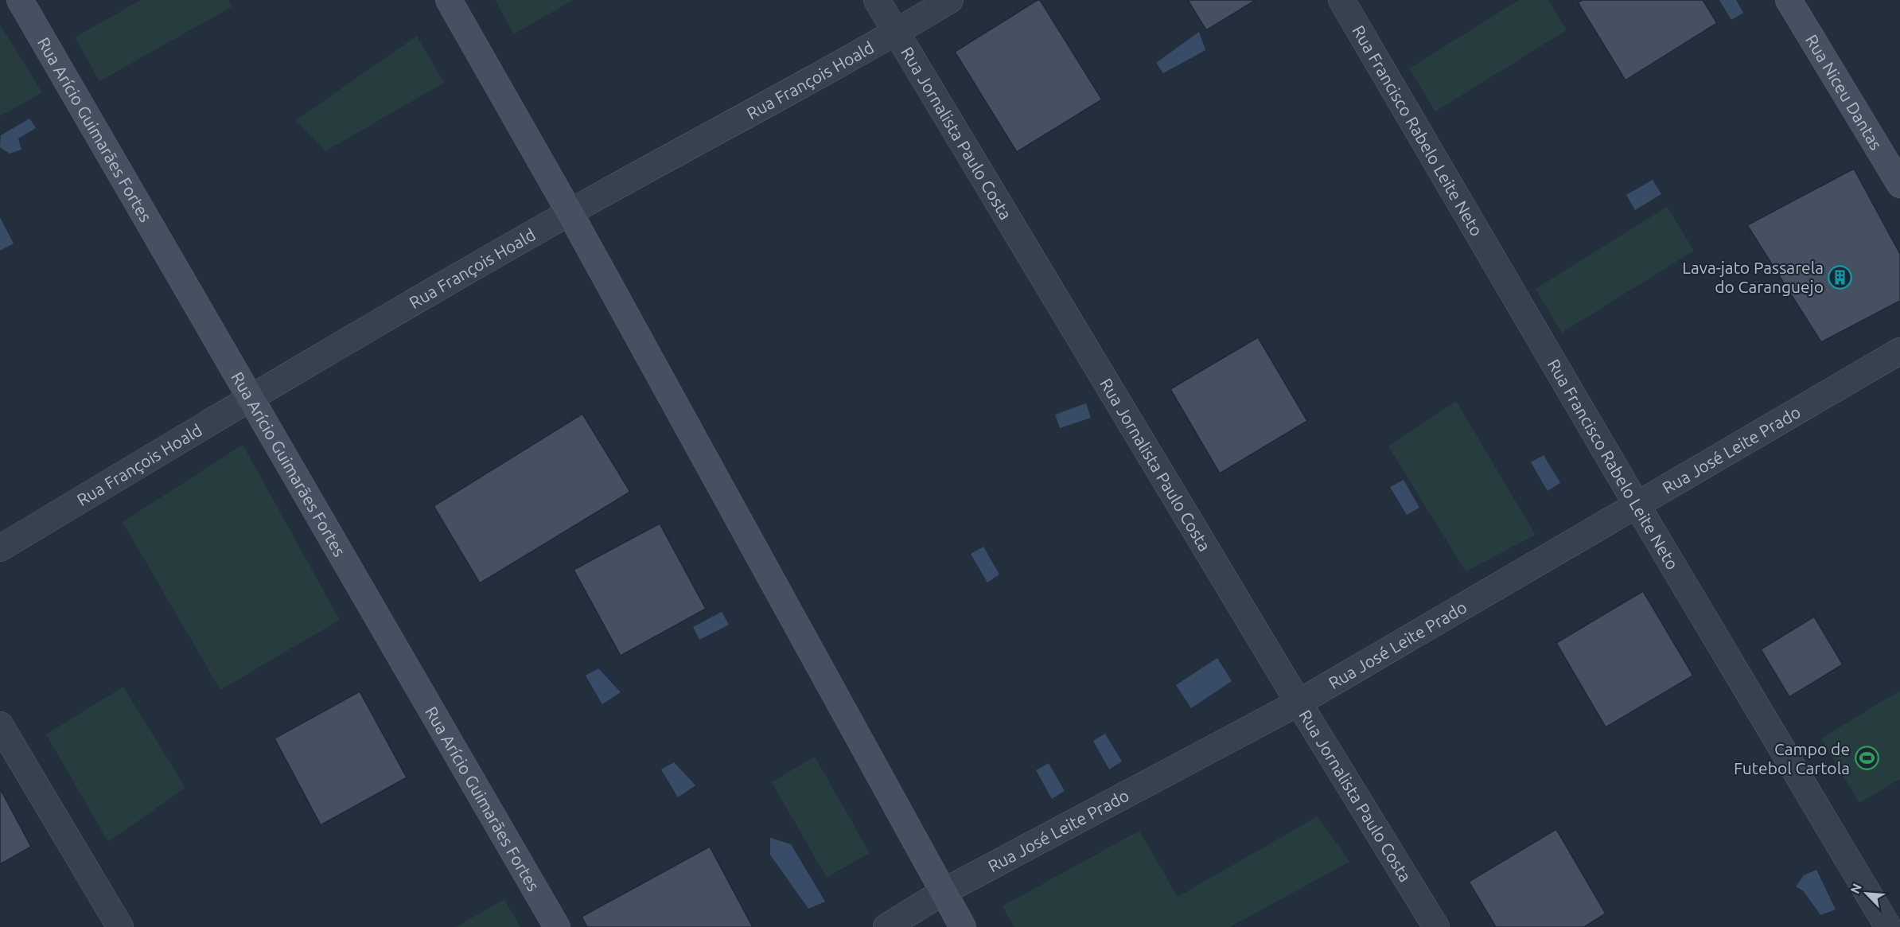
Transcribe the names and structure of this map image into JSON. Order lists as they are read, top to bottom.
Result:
{
  "streets": {
    "street": [
      "Rua François Hoald",
      "Rua Niceu Dantas",
      "Rua Arício Guimarães Fortes",
      "Rua Francisco Rabelo Leite Neto",
      "Rua Jornalista Paulo Costa",
      "Rua José Leite Prado"
    ]
  },
  "crossings": [
    ["Rua François Hoald", "Rua Arício Guimarães Fortes"],
    ["Rua François Hoald", "Rua Jornalista Paulo Costa"],
    ["Rua Francisco Rabelo Leite Neto", "Rua José Leite Prado"],
    ["Rua Jornalista Paulo Costa", "Rua José Leite Prado"]
  ],
  "places": {
    "building": ["Lava-jato Passarela do Caranguejo"],
    "sports": ["Campo de Futebol Cartola"]
  },
  "north": "top left"
}
